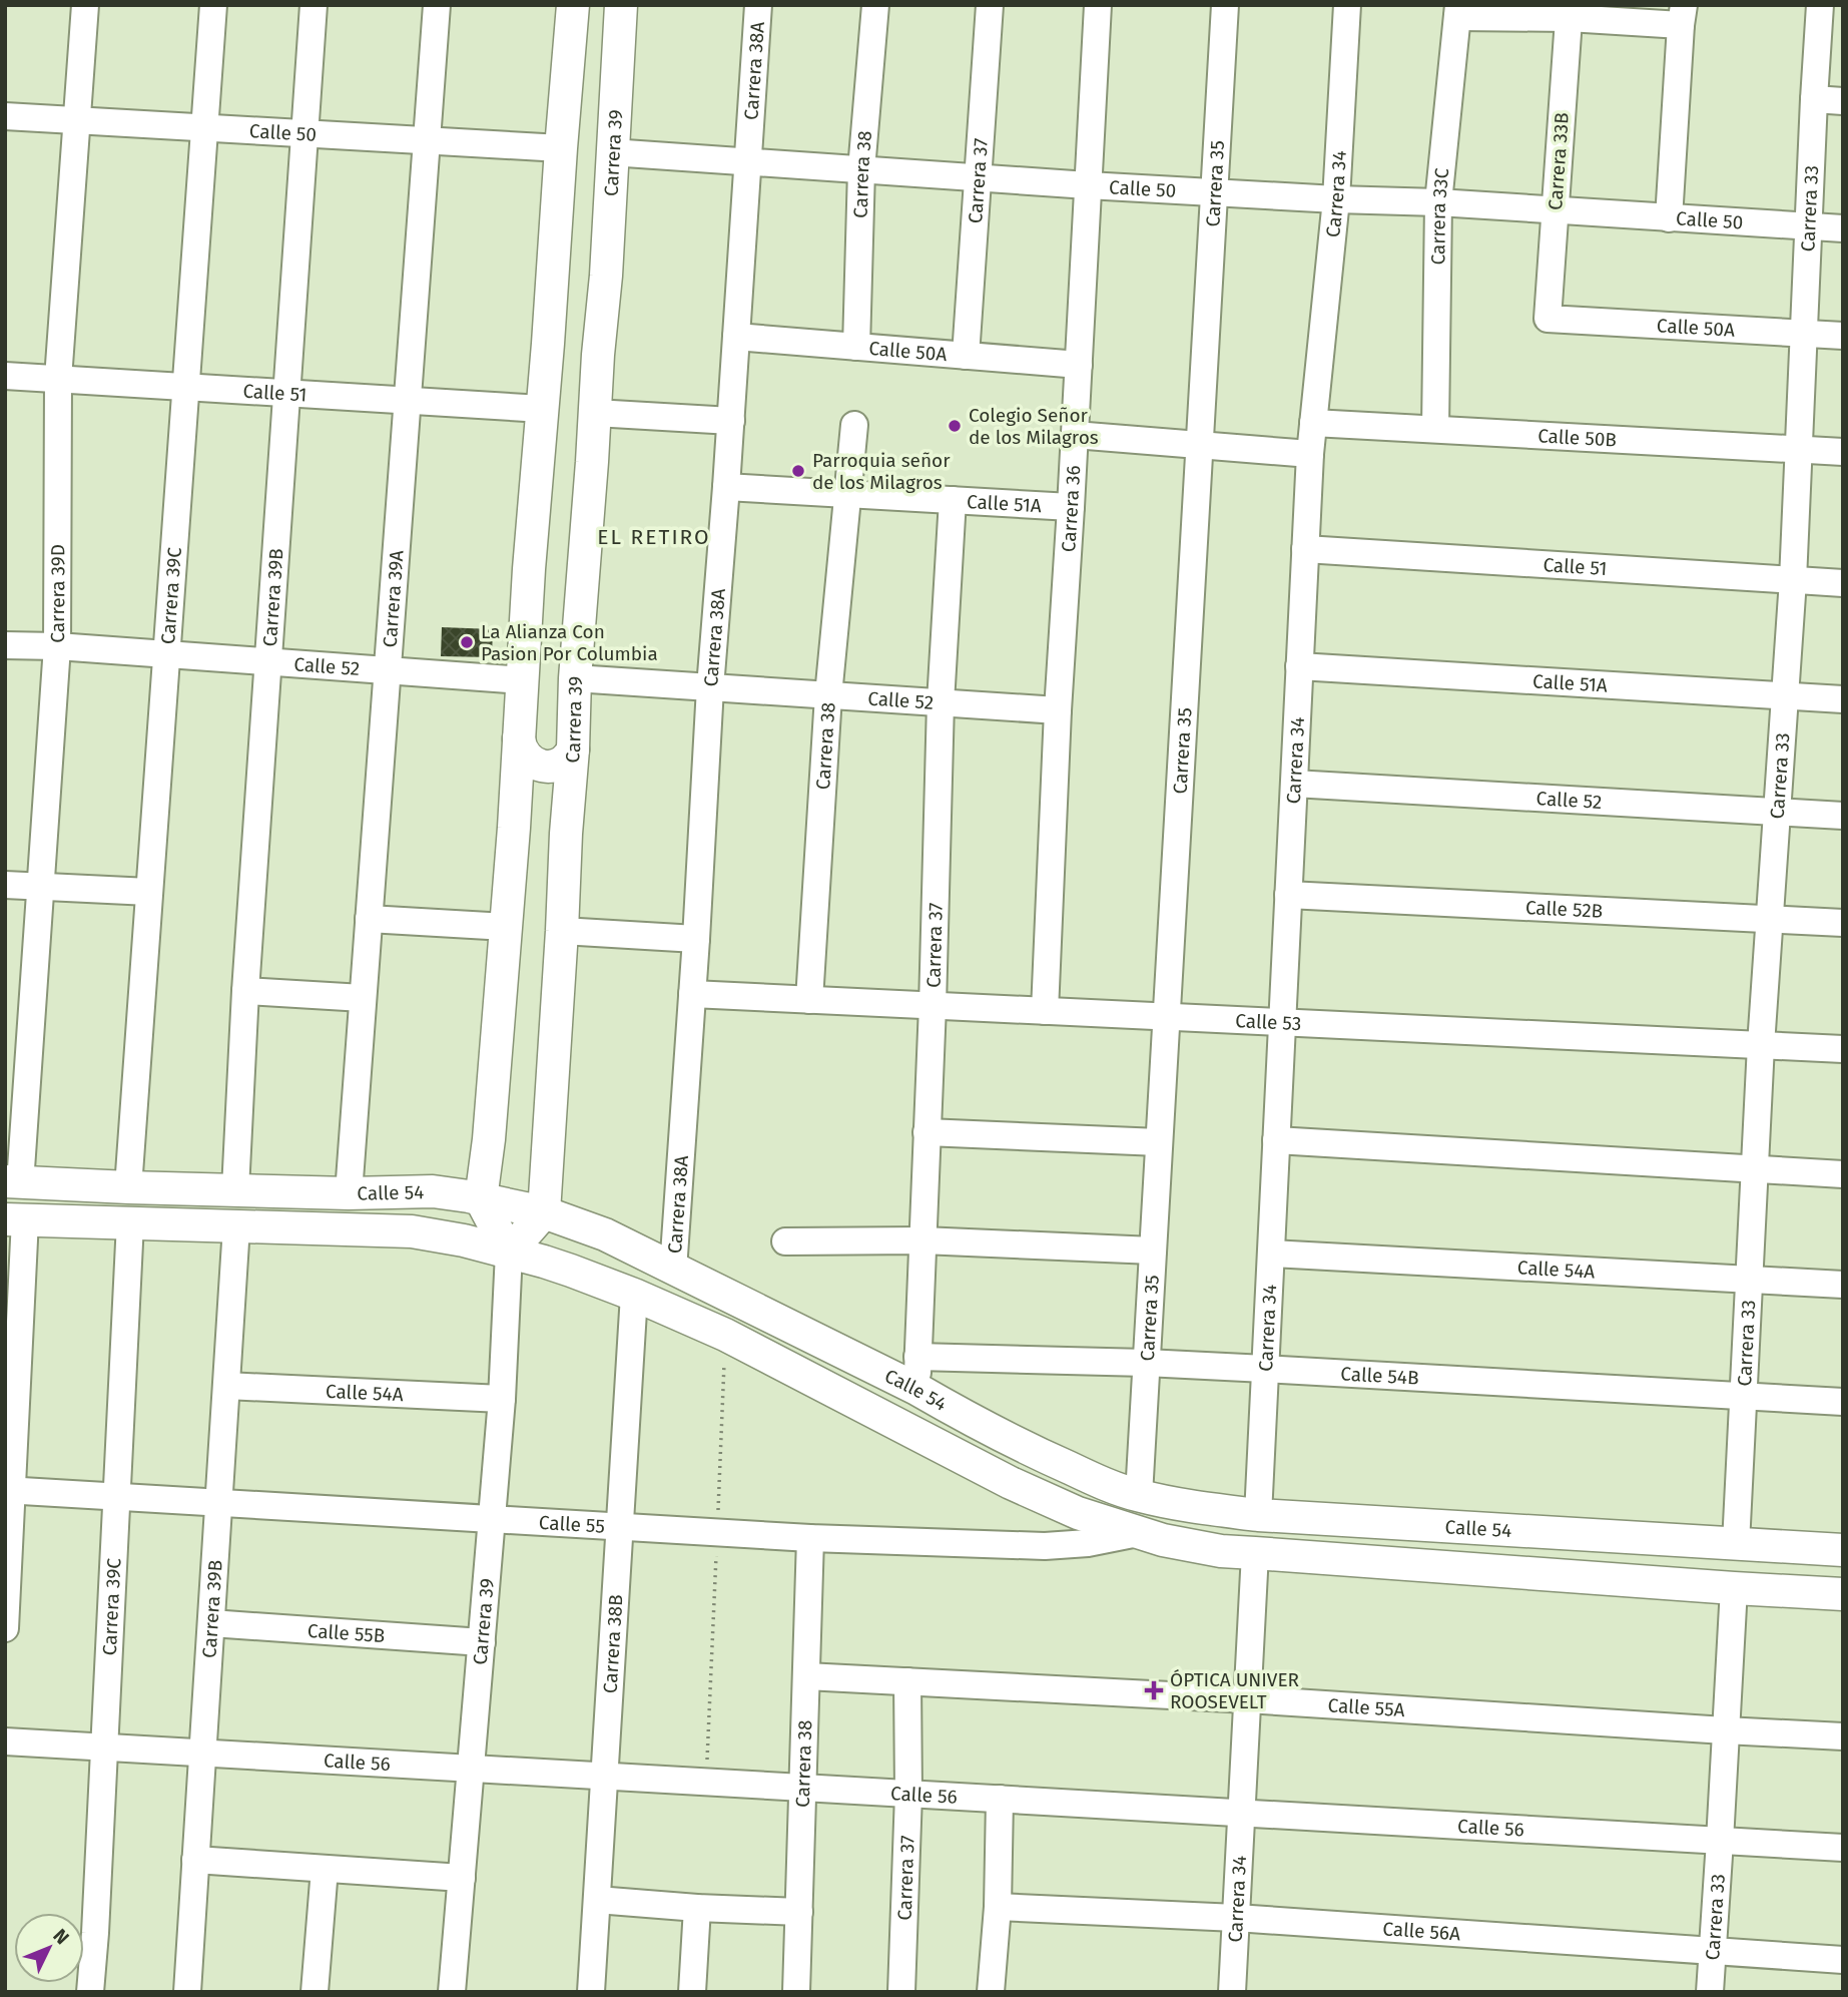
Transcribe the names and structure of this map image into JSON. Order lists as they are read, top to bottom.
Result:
{
  "streets": {
    "main road": ["Carrera 39", "Calle 54"],
    "street": [
      "Carrera 38A",
      "Calle 50",
      "Carrera 33B",
      "Carrera 38",
      "Carrera 37",
      "Carrera 35",
      "Carrera 34",
      "Carrera 33",
      "Carrera 33C",
      "Calle 50A",
      "Calle 51",
      "Calle 50B",
      "Calle 51A",
      "Carrera 36",
      "Carrera 39D",
      "Carrera 39C",
      "Carrera 39B",
      "Carrera 39A",
      "Calle 52",
      "Calle 52B",
      "Calle 53",
      "Calle 54A",
      "Calle 54B",
      "Calle 55",
      "Calle 55B",
      "Carrera 38B",
      "Calle 55A",
      "Calle 56",
      "Calle 56A"
    ]
  },
  "crossings": [
    ["Carrera 38A", "Calle 50"],
    ["Carrera 38A", "Calle 50A"],
    ["Carrera 38A", "Calle 51A"],
    ["Carrera 38A", "Calle 52"],
    ["Carrera 38A", "Calle 53"],
    ["Carrera 38A", "Calle 54"],
    ["Calle 50", "Carrera 39"],
    ["Calle 50", "Carrera 33B"],
    ["Calle 50", "Carrera 38"],
    ["Calle 50", "Carrera 37"],
    ["Calle 50", "Carrera 35"],
    ["Calle 50", "Carrera 34"],
    ["Calle 50", "Carrera 33"],
    ["Calle 50", "Carrera 33C"],
    ["Calle 50", "Carrera 36"],
    ["Calle 50", "Carrera 39D"],
    ["Calle 50", "Carrera 39C"],
    ["Calle 50", "Carrera 39B"],
    ["Calle 50", "Carrera 39A"],
    ["Carrera 39", "Calle 52"],
    ["Carrera 39", "Calle 54"],
    ["Carrera 39", "Calle 54A"],
    ["Carrera 39", "Calle 55"],
    ["Carrera 39", "Calle 55B"],
    ["Carrera 39", "Calle 56"],
    ["Carrera 33B", "Calle 50A"],
    ["Carrera 38", "Calle 50A"],
    ["Carrera 38", "Calle 51A"],
    ["Carrera 38", "Calle 52"],
    ["Carrera 38", "Calle 53"],
    ["Carrera 38", "Calle 55"],
    ["Carrera 38", "Calle 55A"],
    ["Carrera 38", "Calle 56"],
    ["Carrera 37", "Calle 50A"],
    ["Carrera 37", "Calle 51A"],
    ["Carrera 37", "Calle 52"],
    ["Carrera 37", "Calle 53"],
    ["Carrera 37", "Calle 54"],
    ["Carrera 37", "Calle 54B"],
    ["Carrera 37", "Calle 55A"],
    ["Carrera 37", "Calle 56"],
    ["Carrera 35", "Calle 53"],
    ["Carrera 35", "Calle 54"],
    ["Carrera 35", "Calle 54B"],
    ["Carrera 34", "Calle 51"],
    ["Carrera 34", "Calle 50B"],
    ["Carrera 34", "Calle 51A"],
    ["Carrera 34", "Calle 52"],
    ["Carrera 34", "Calle 52B"],
    ["Carrera 34", "Calle 53"],
    ["Carrera 34", "Calle 54"],
    ["Carrera 34", "Calle 54A"],
    ["Carrera 34", "Calle 54B"],
    ["Carrera 34", "Calle 55A"],
    ["Carrera 34", "Calle 56"],
    ["Carrera 34", "Calle 56A"],
    ["Carrera 33", "Calle 50A"],
    ["Carrera 33", "Calle 51"],
    ["Carrera 33", "Calle 50B"],
    ["Carrera 33", "Calle 51A"],
    ["Carrera 33", "Calle 52"],
    ["Carrera 33", "Calle 52B"],
    ["Carrera 33", "Calle 53"],
    ["Carrera 33", "Calle 54"],
    ["Carrera 33", "Calle 54A"],
    ["Carrera 33", "Calle 54B"],
    ["Carrera 33", "Calle 55A"],
    ["Carrera 33", "Calle 56"],
    ["Carrera 33", "Calle 56A"],
    ["Carrera 33C", "Calle 50B"],
    ["Calle 50A", "Carrera 36"],
    ["Calle 51", "Carrera 39D"],
    ["Calle 51", "Carrera 39C"],
    ["Calle 51", "Carrera 39B"],
    ["Calle 51", "Carrera 39A"],
    ["Calle 51A", "Carrera 36"],
    ["Carrera 36", "Calle 52"],
    ["Carrera 36", "Calle 53"],
    ["Carrera 39D", "Calle 52"],
    ["Carrera 39D", "Calle 54"],
    ["Carrera 39C", "Calle 52"],
    ["Carrera 39C", "Calle 54"],
    ["Carrera 39C", "Calle 55"],
    ["Carrera 39C", "Calle 56"],
    ["Carrera 39B", "Calle 52"],
    ["Carrera 39B", "Calle 54"],
    ["Carrera 39B", "Calle 54A"],
    ["Carrera 39B", "Calle 55"],
    ["Carrera 39B", "Calle 55B"],
    ["Carrera 39B", "Calle 56"],
    ["Carrera 39A", "Calle 52"],
    ["Carrera 39A", "Calle 54"],
    ["Calle 54", "Calle 55"],
    ["Calle 54", "Carrera 38B"],
    ["Calle 55", "Carrera 38B"],
    ["Carrera 38B", "Calle 56"]
  ],
  "districts": ["EL RETIRO"],
  "places": {
    "other": ["Colegio Señor de los Milagros", "Parroquia señor de los Milagros", "La Alianza Con Pasion Por Columbia"],
    "health": ["ÓPTICA UNIVER ROOSEVELT"]
  },
  "north": "top right"
}
